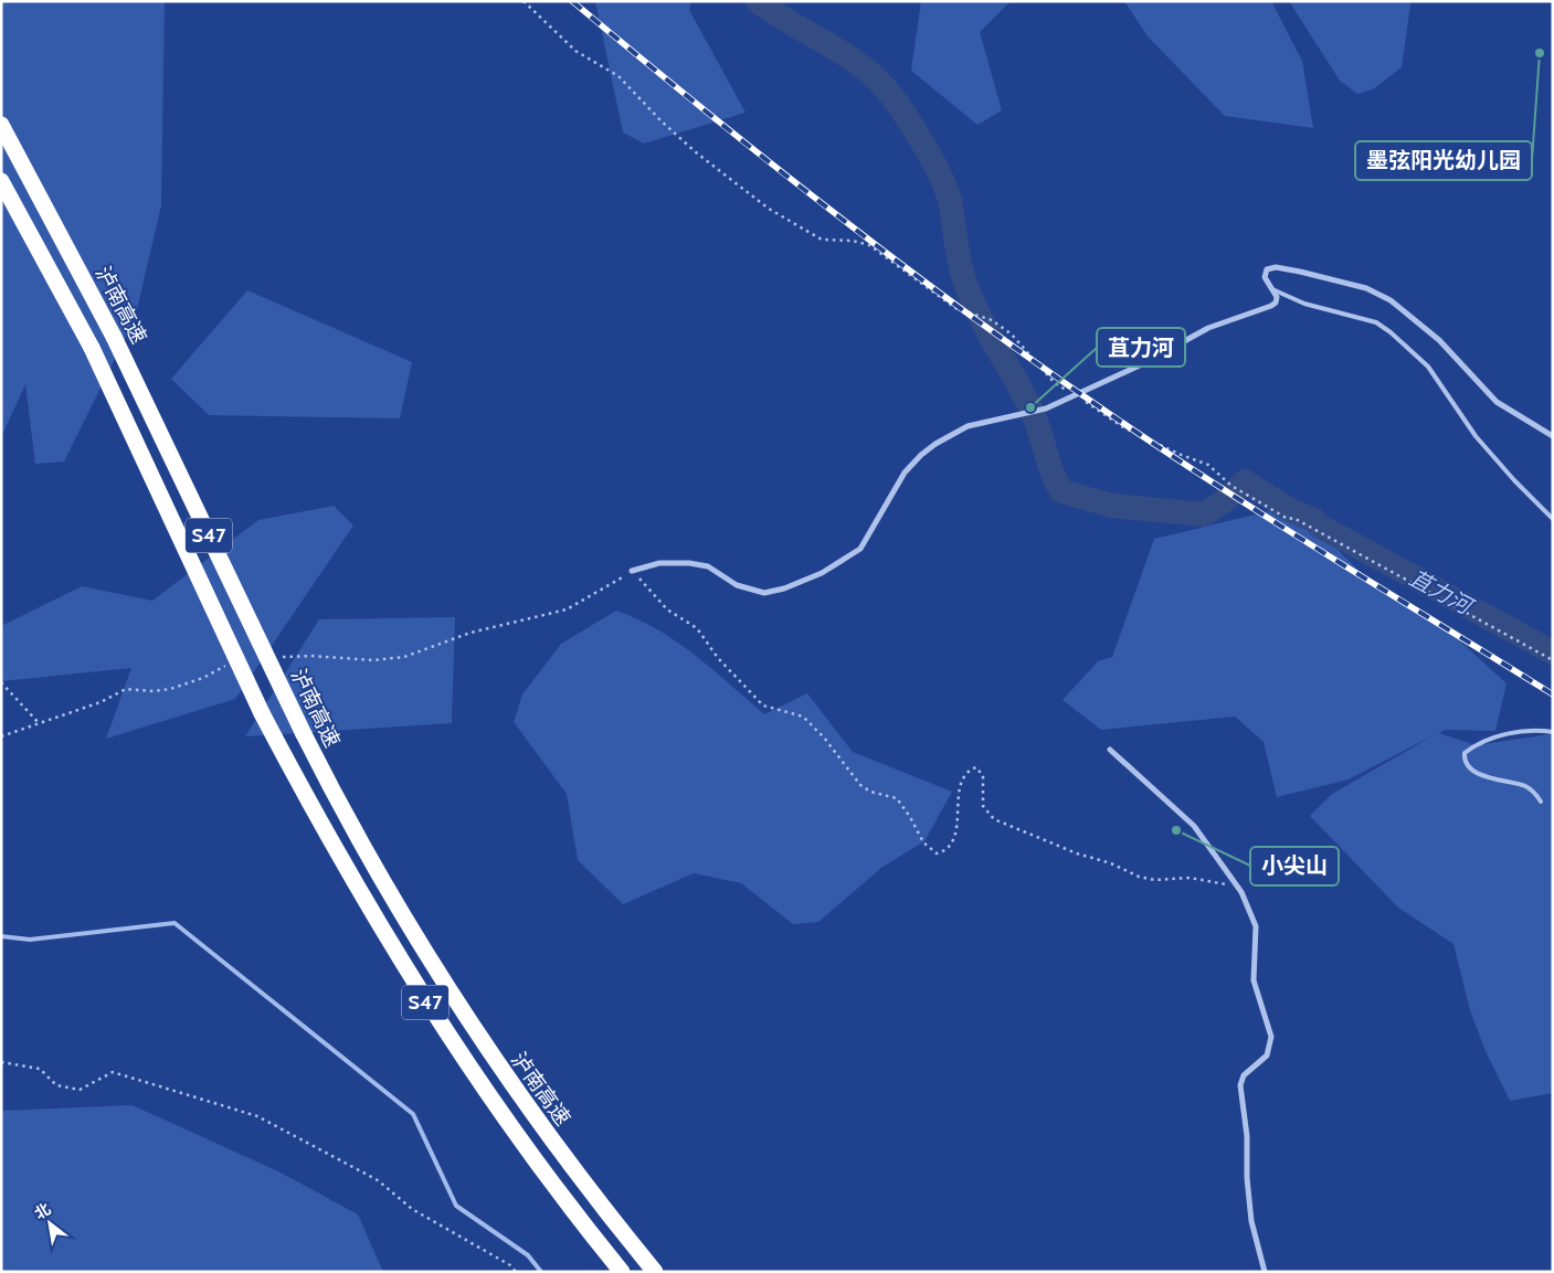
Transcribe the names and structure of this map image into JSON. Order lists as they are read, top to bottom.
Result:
{
  "streets": {
    "highway": ["泸南高速", "S47"]
  },
  "water": ["苴力河"],
  "places": ["墨弦阳光幼儿园", "苴力河", "小尖山"],
  "north": "top left"
}
